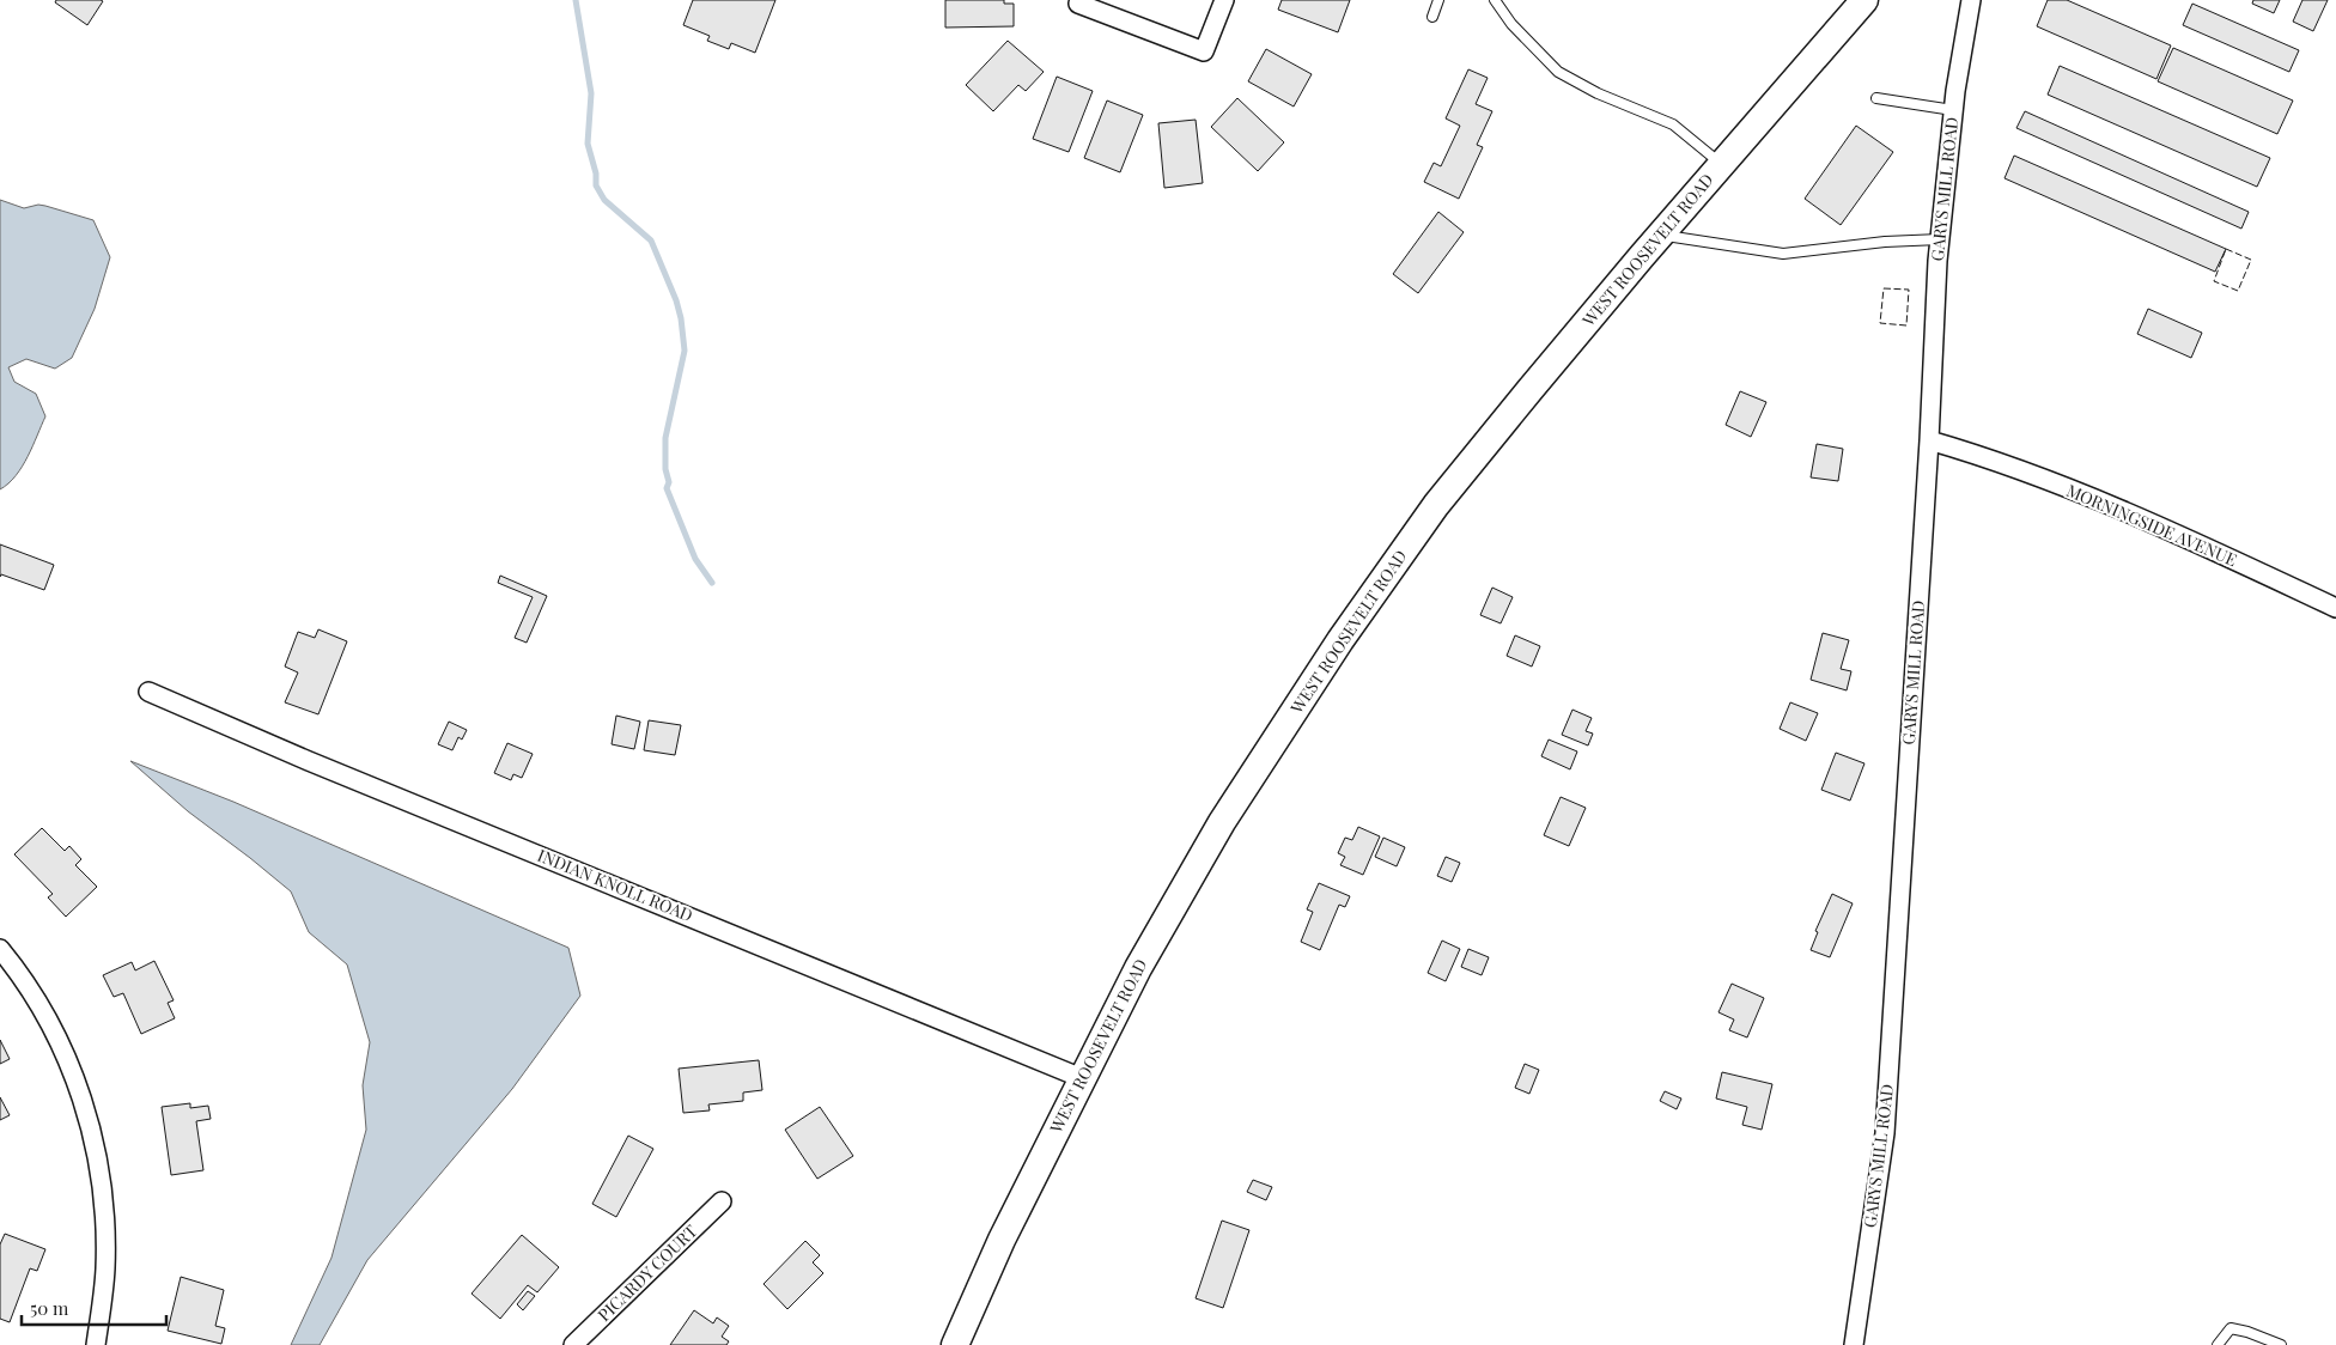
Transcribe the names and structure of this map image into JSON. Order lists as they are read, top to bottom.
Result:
{
  "streets": {
    "main road": ["WEST ROOSEVELT ROAD"],
    "street": [
      "GARYS MILL ROAD",
      "MORNINGSIDE AVENUE",
      "INDIAN KNOLL ROAD",
      "PICARDY COURT"
    ]
  },
  "crossings": [
    ["GARYS MILL ROAD", "MORNINGSIDE AVENUE"],
    ["WEST ROOSEVELT ROAD", "INDIAN KNOLL ROAD"]
  ],
  "scale_bar": "50 m"
}
